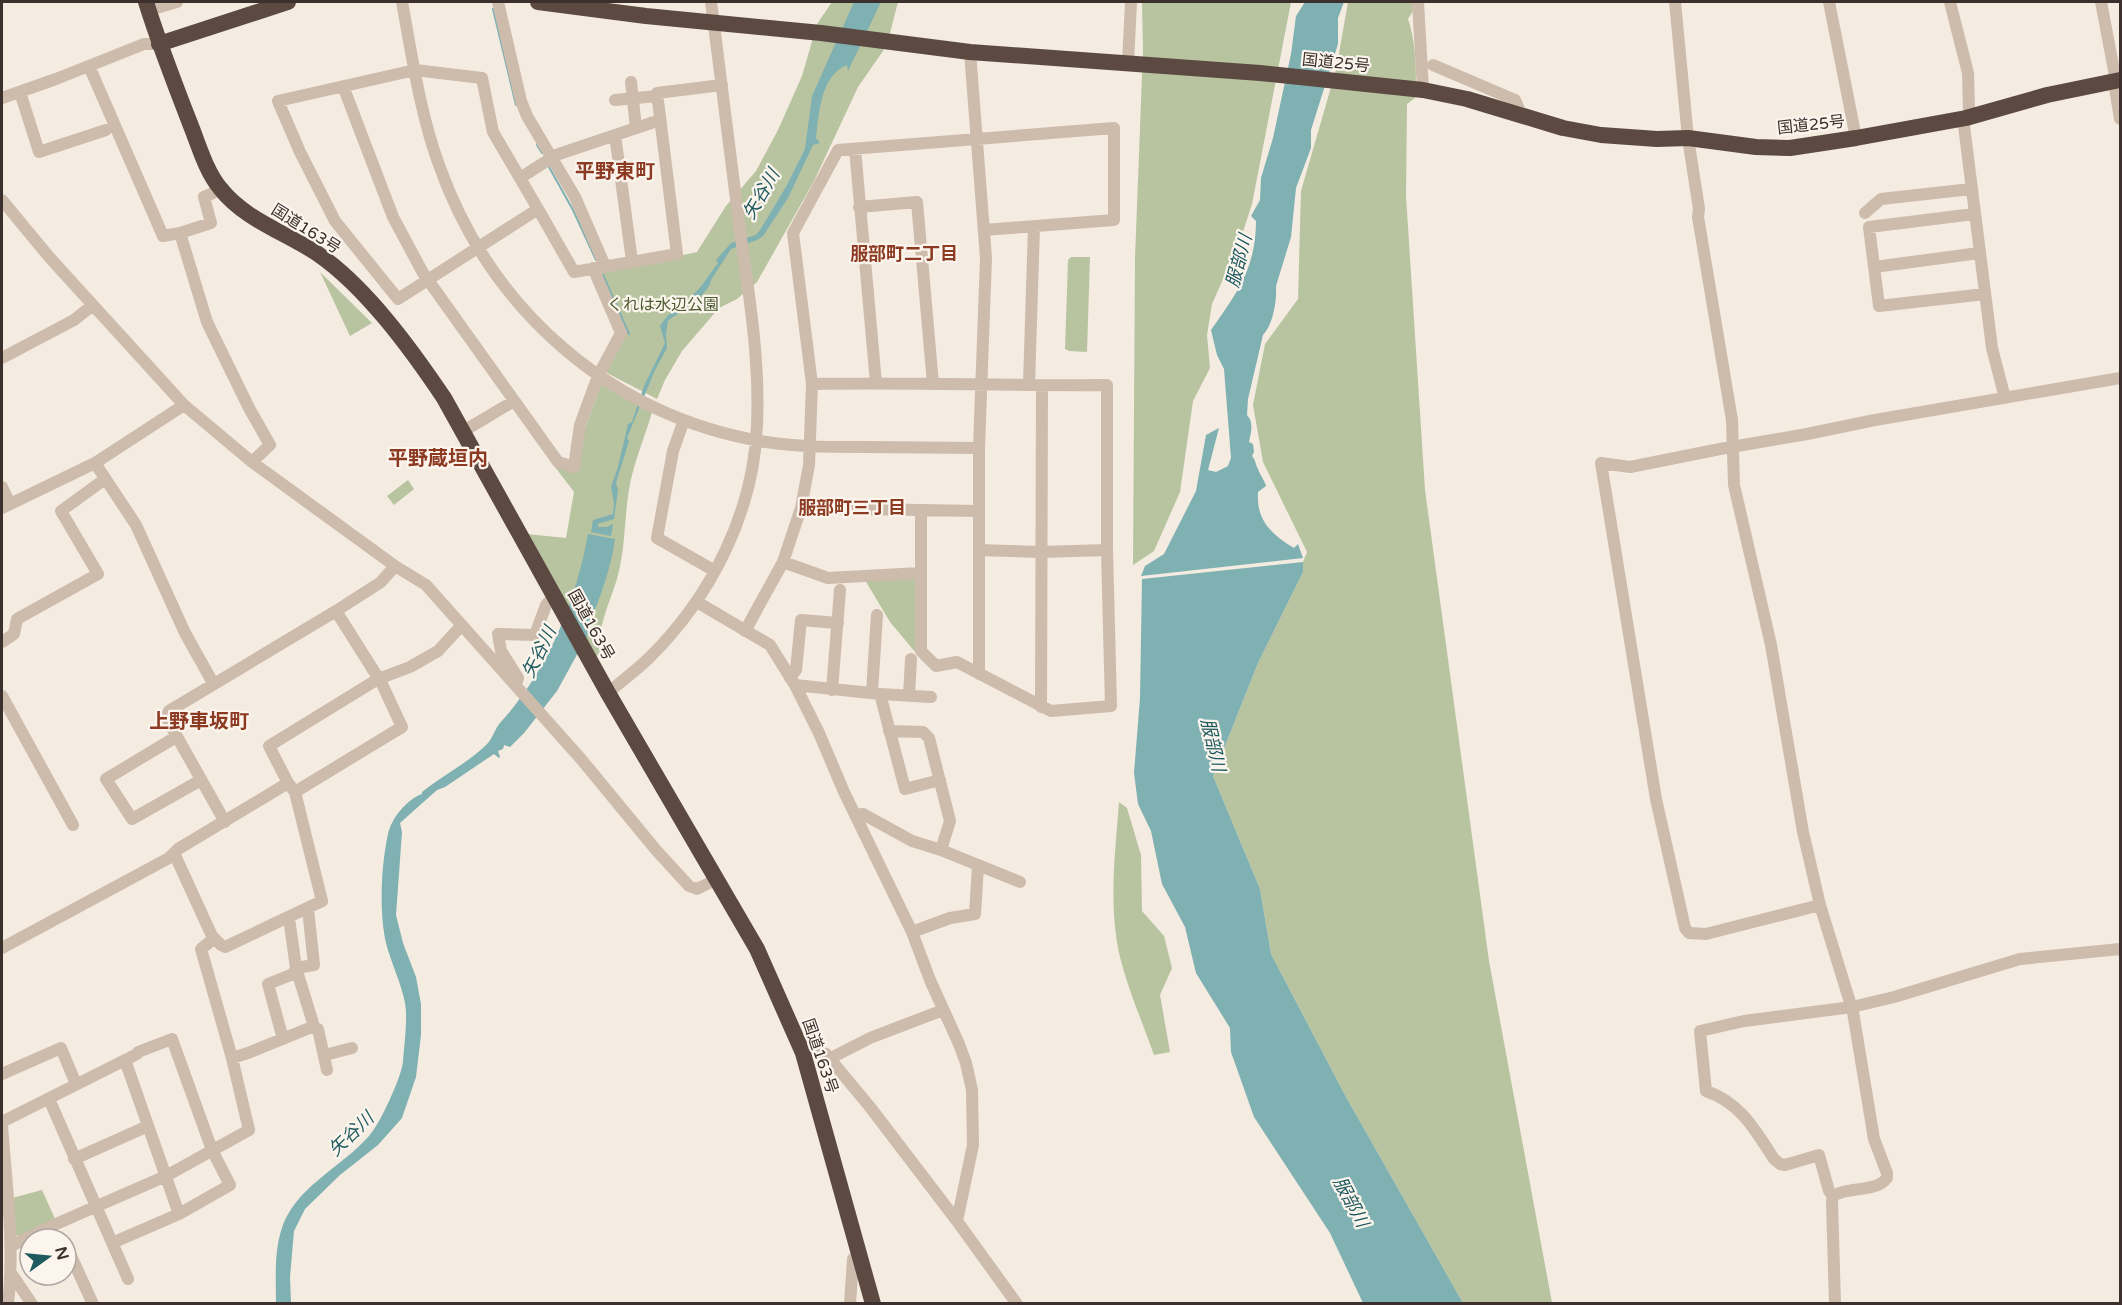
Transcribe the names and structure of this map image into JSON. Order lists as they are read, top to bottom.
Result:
{
  "streets": {
    "highway": ["国道25号", "国道163号"]
  },
  "districts": [
    "平野東町",
    "服部町二丁目",
    "平野蔵垣内",
    "服部町三丁目",
    "上野車坂町"
  ],
  "water": ["矢谷川", "服部川"],
  "parks": ["くれは水辺公園"],
  "north": "right"
}
